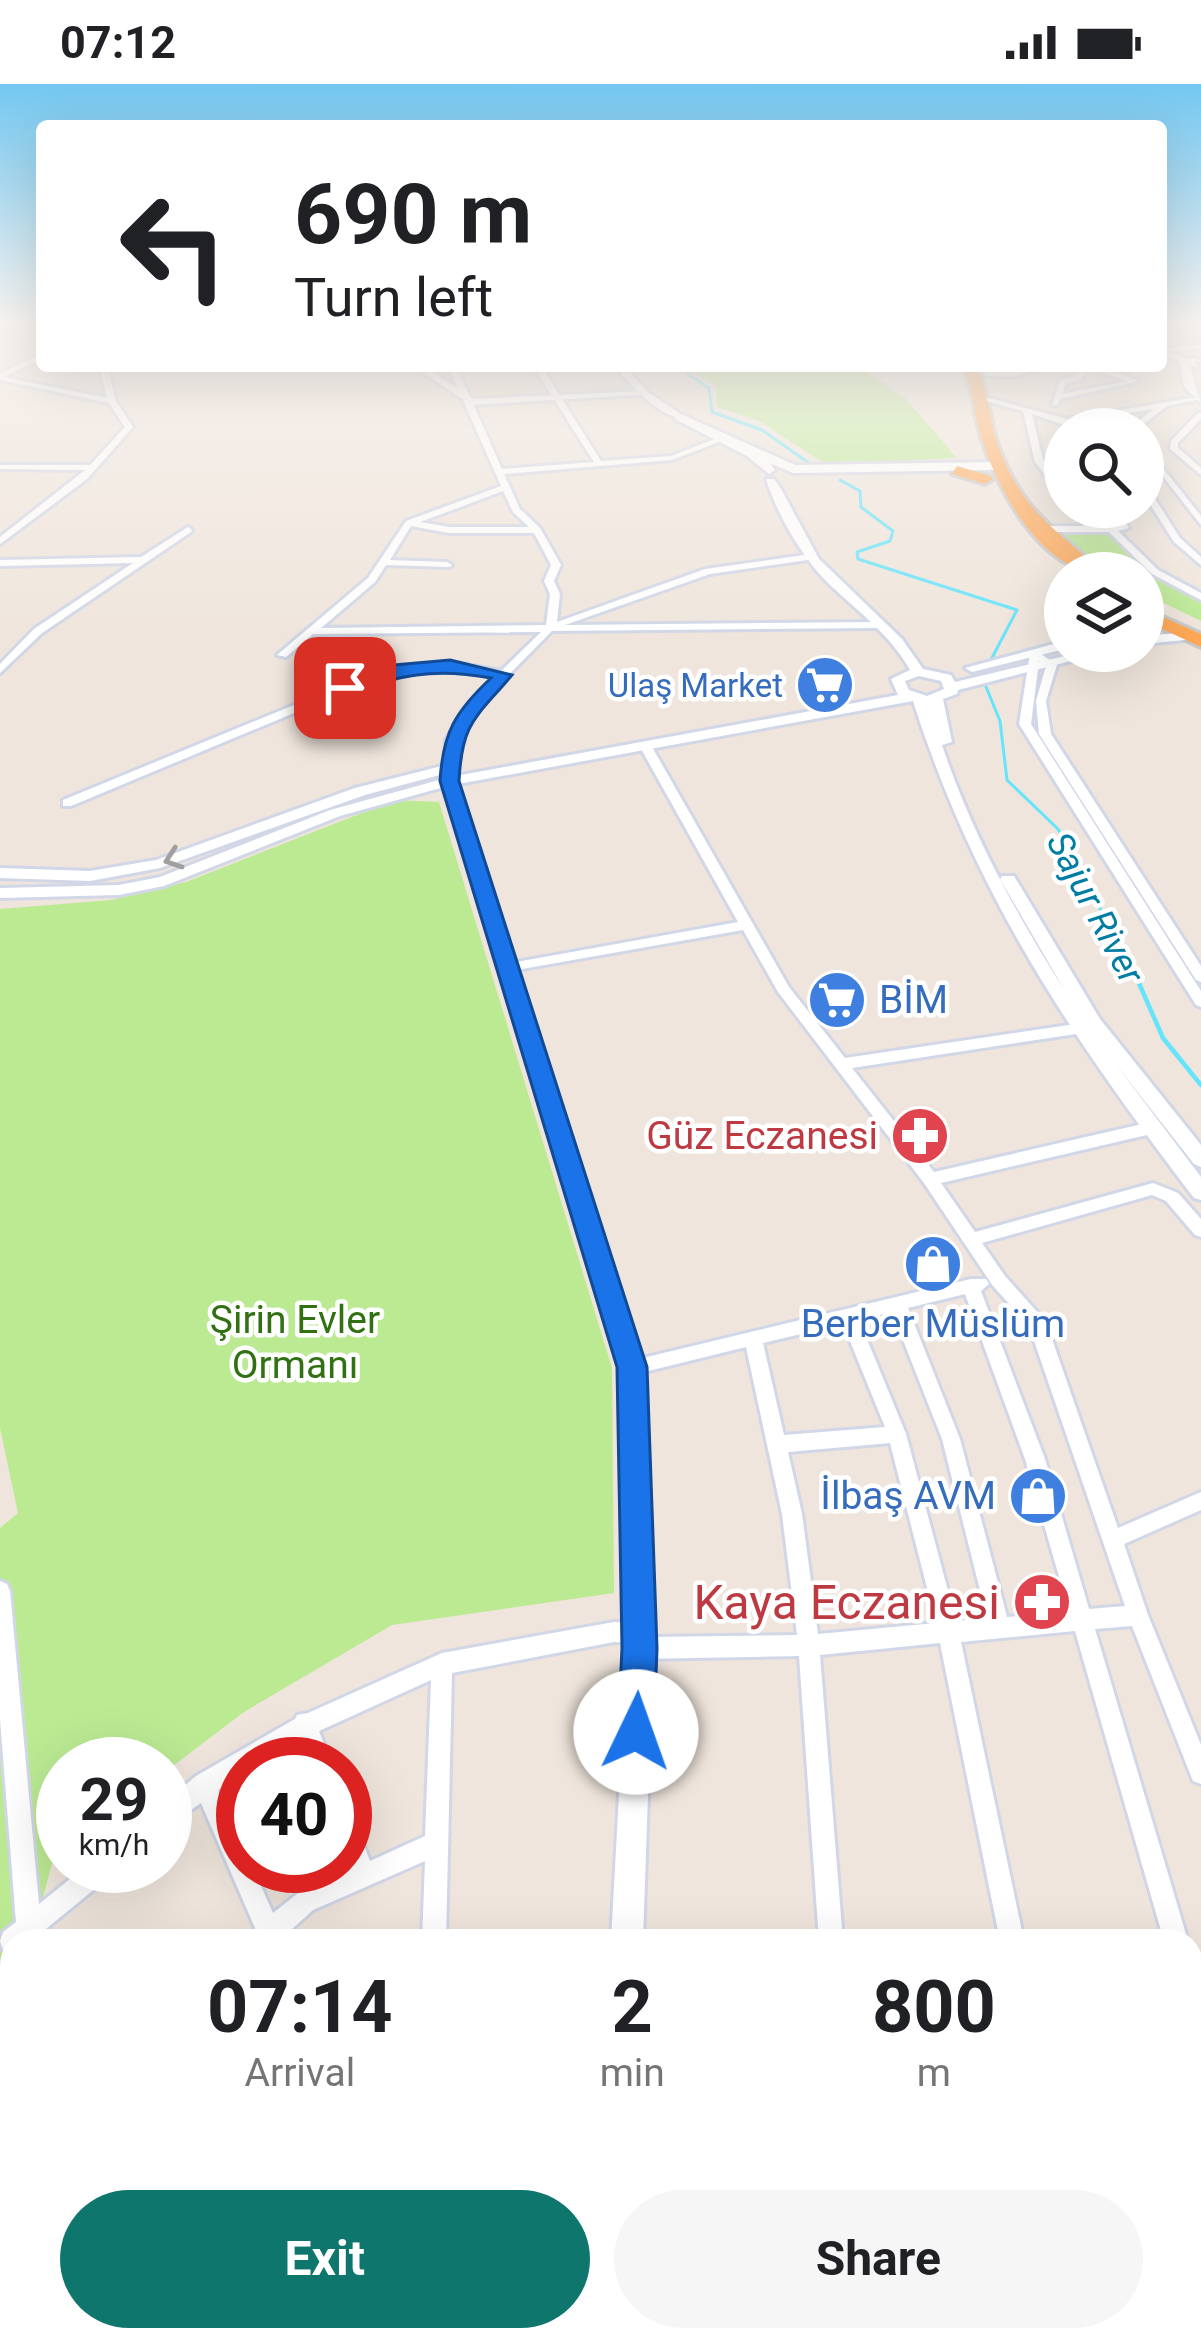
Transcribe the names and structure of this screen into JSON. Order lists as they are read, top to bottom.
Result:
{
  "water": ["Sajur River"],
  "parks": ["Şirin Evler Ormanı"],
  "places": {
    "supermarket": ["Ulaş Market", "BİM"],
    "pharmacy": ["Güz Eczanesi", "Kaya Eczanesi"],
    "shop": ["Berber Müslüm", "İlbaş AVM"]
  },
  "page": {
    "status": "07:12",
    "turn": ["690 m", "Turn left"],
    "speed": "29 km/h",
    "limit": "40",
    "eta": [
      "07:14",
      "Arrival",
      "2",
      "min",
      "800",
      "m"
    ],
    "buttons": ["Exit", "Share"]
  }
}
